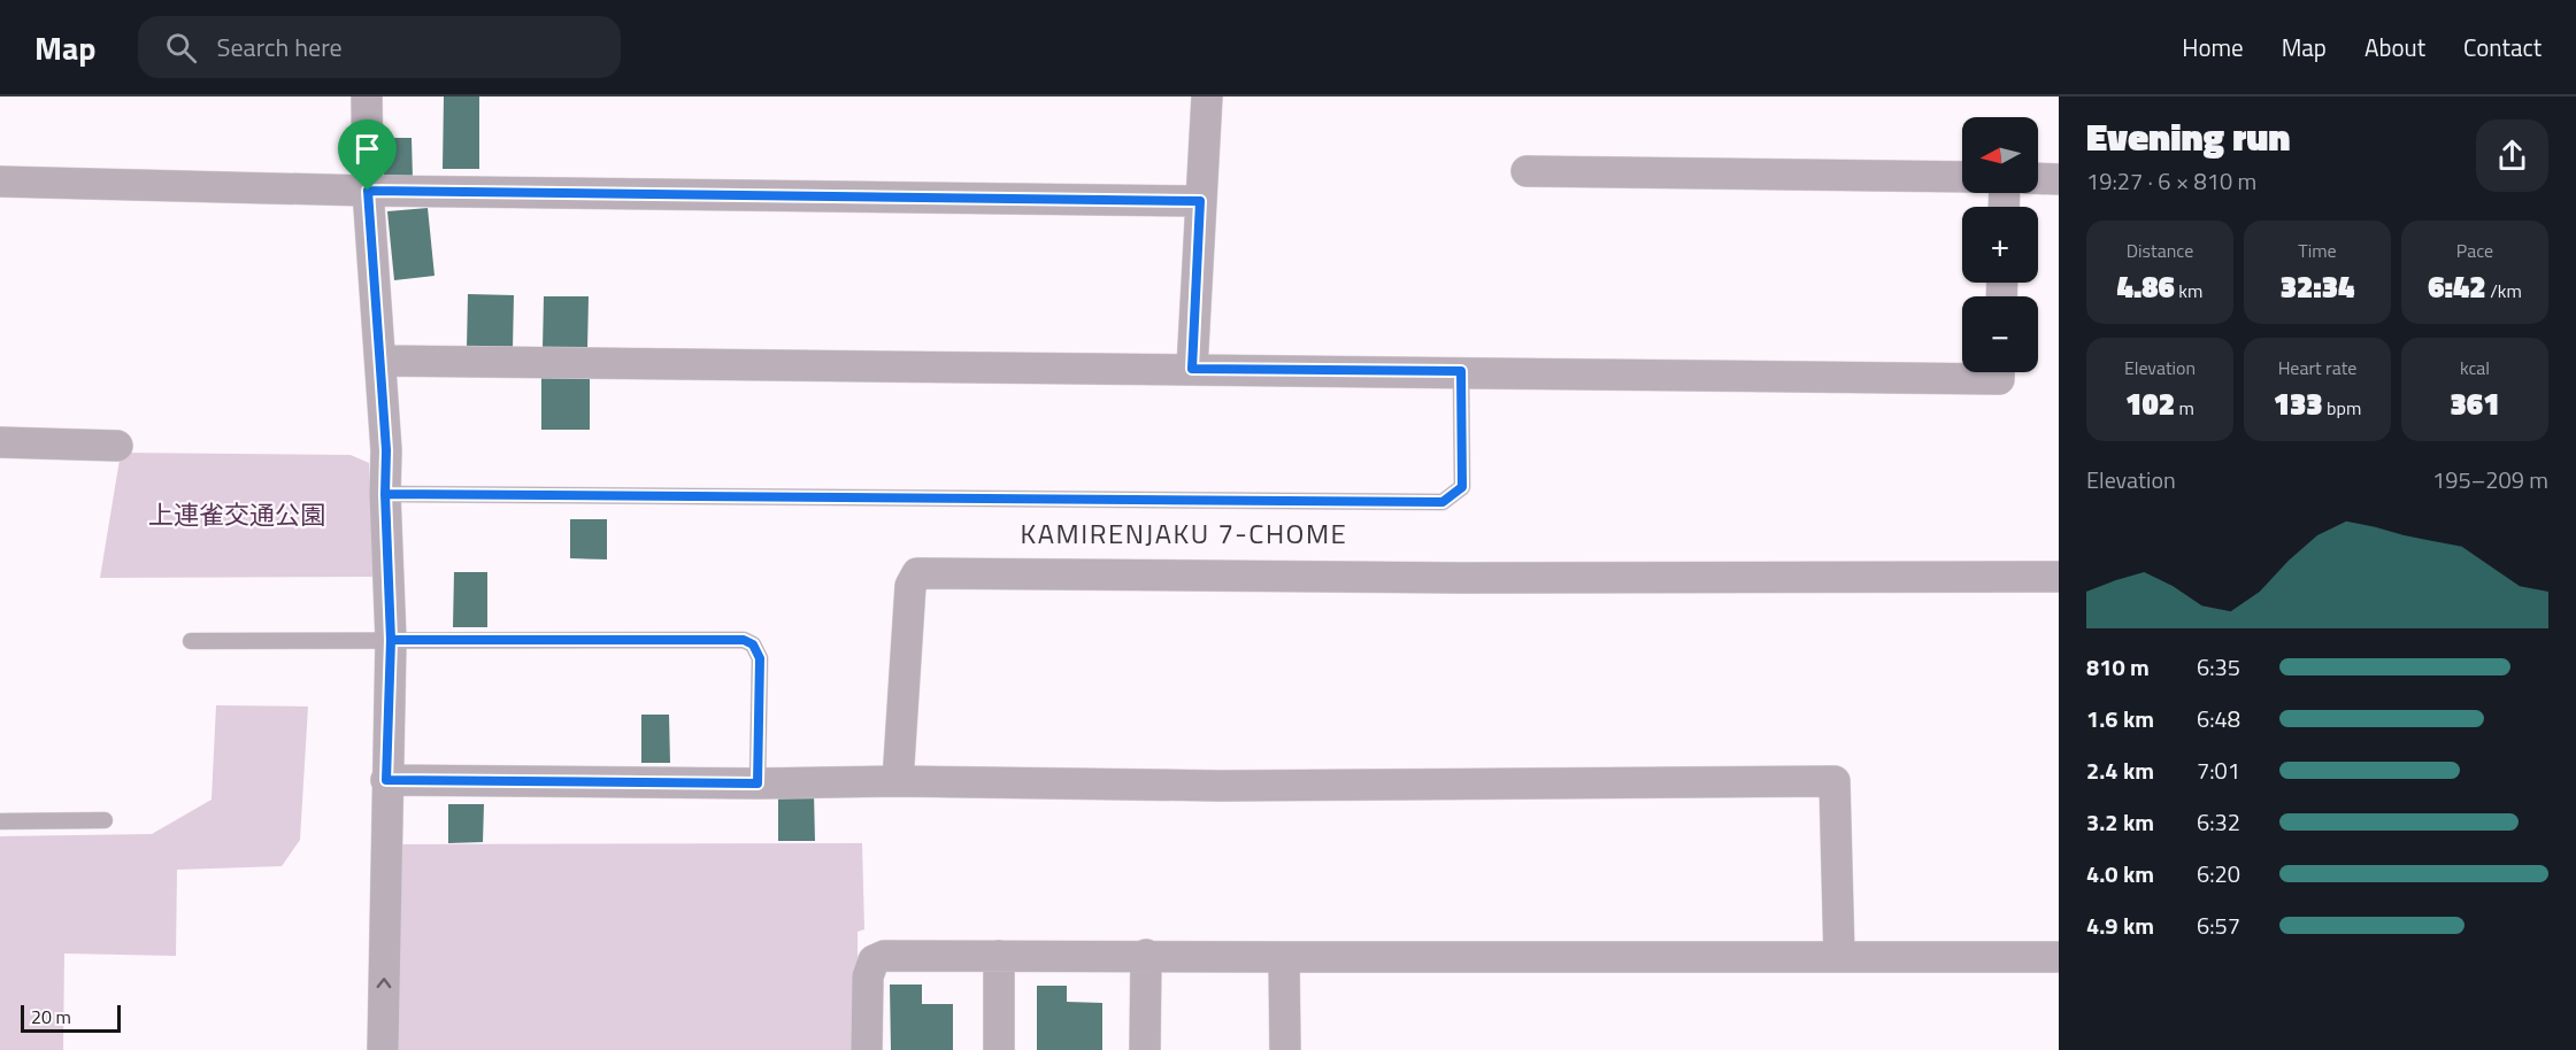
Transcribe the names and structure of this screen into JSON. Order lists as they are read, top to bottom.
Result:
{
  "districts": ["KAMIRENJAKU 7-CHOME"],
  "parks": ["上連雀交通公園"],
  "scale_bar": "20 m",
  "north": "left",
  "page": {
    "header": "Map",
    "search": "Search here",
    "nav": [
      "Home",
      "Map",
      "About",
      "Contact"
    ],
    "heading": ["Evening run", "19:27 · 6 × 810 m"],
    "map_buttons": ["+", "−"],
    "stats": [
      ["Distance", "4.86 km"],
      ["Time", "32:34"],
      ["Pace", "6:42 /km"],
      ["Elevation", "102 m"],
      ["Heart rate", "133 bpm"],
      ["kcal", "361"]
    ],
    "chart": ["Elevation", "195–209 m"],
    "list": [
      {
        "name": "810 m",
        "note": "6:35"
      },
      {
        "name": "1.6 km",
        "note": "6:48"
      },
      {
        "name": "2.4 km",
        "note": "7:01"
      },
      {
        "name": "3.2 km",
        "note": "6:32"
      },
      {
        "name": "4.0 km",
        "note": "6:20"
      },
      {
        "name": "4.9 km",
        "note": "6:57"
      }
    ],
    "scale": "20 m"
  }
}
